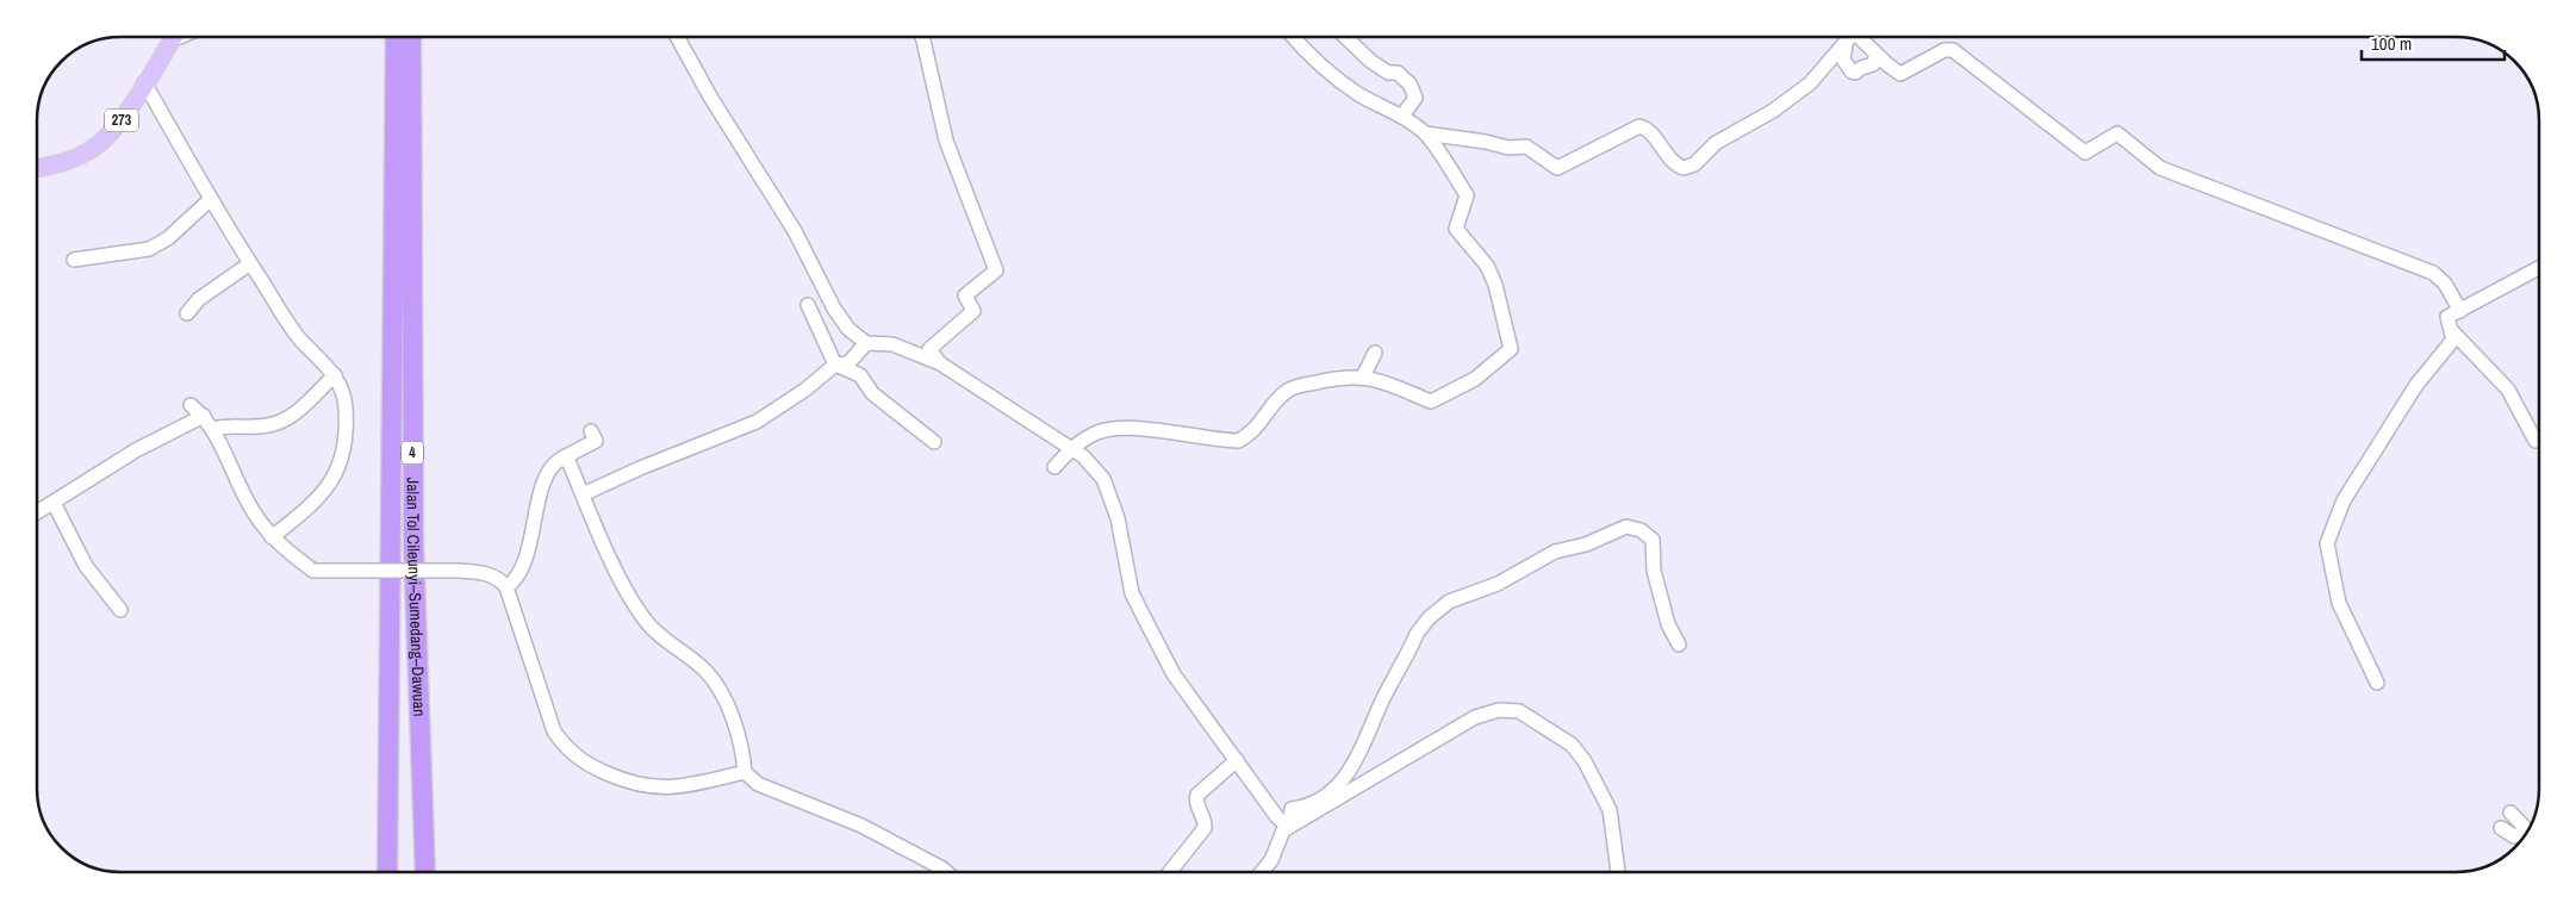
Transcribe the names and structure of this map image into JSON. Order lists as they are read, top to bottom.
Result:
{
  "streets": {
    "highway": ["4", "Jalan Tol Cileunyi–Sumedang–Dawuan"],
    "main road": ["273"]
  },
  "scale_bar": "100 m"
}
